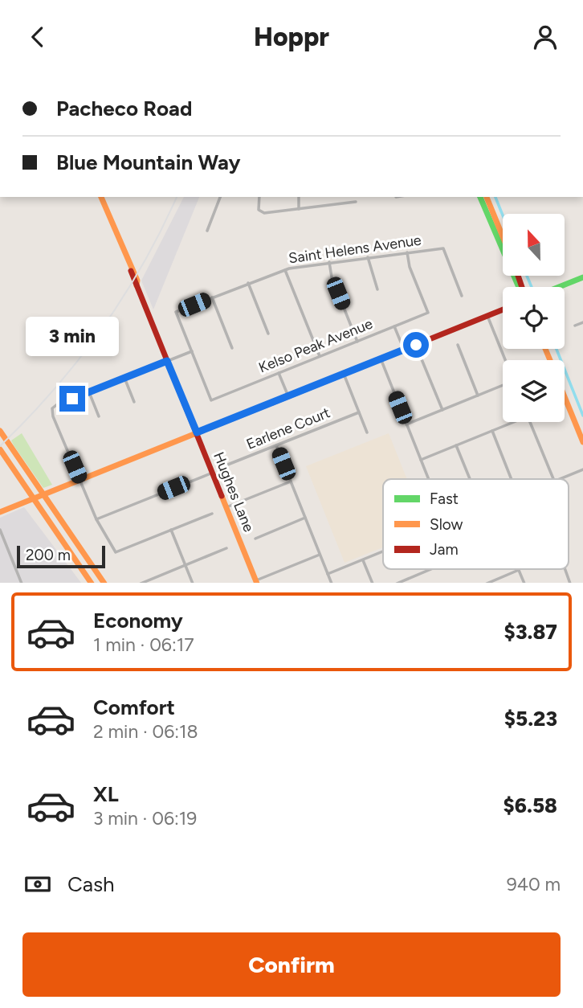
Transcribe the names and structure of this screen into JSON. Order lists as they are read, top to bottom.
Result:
{
  "streets": {
    "main road": ["Hughes Lane"],
    "street": ["Saint Helens Avenue", "Kelso Peak Avenue", "Earlene Court"]
  },
  "crossings": [
    ["Saint Helens Avenue", "Kelso Peak Avenue"]
  ],
  "legend": ["Fast", "Slow", "Jam"],
  "scale_bar": "200 m",
  "north": "top",
  "page": {
    "header": "Hoppr",
    "banner": ["Pacheco Road", "Blue Mountain Way"],
    "bubble": "3 min",
    "scale": "200 m",
    "list": [
      {
        "name": "Economy",
        "note": "1 min · 06:17",
        "value": "$3.87"
      },
      {
        "name": "Comfort",
        "note": "2 min · 06:18",
        "value": "$5.23"
      },
      {
        "name": "XL",
        "note": "3 min · 06:19",
        "value": "$6.58"
      }
    ],
    "pay": ["Cash", "940 m"],
    "buttons": "Confirm"
  }
}
